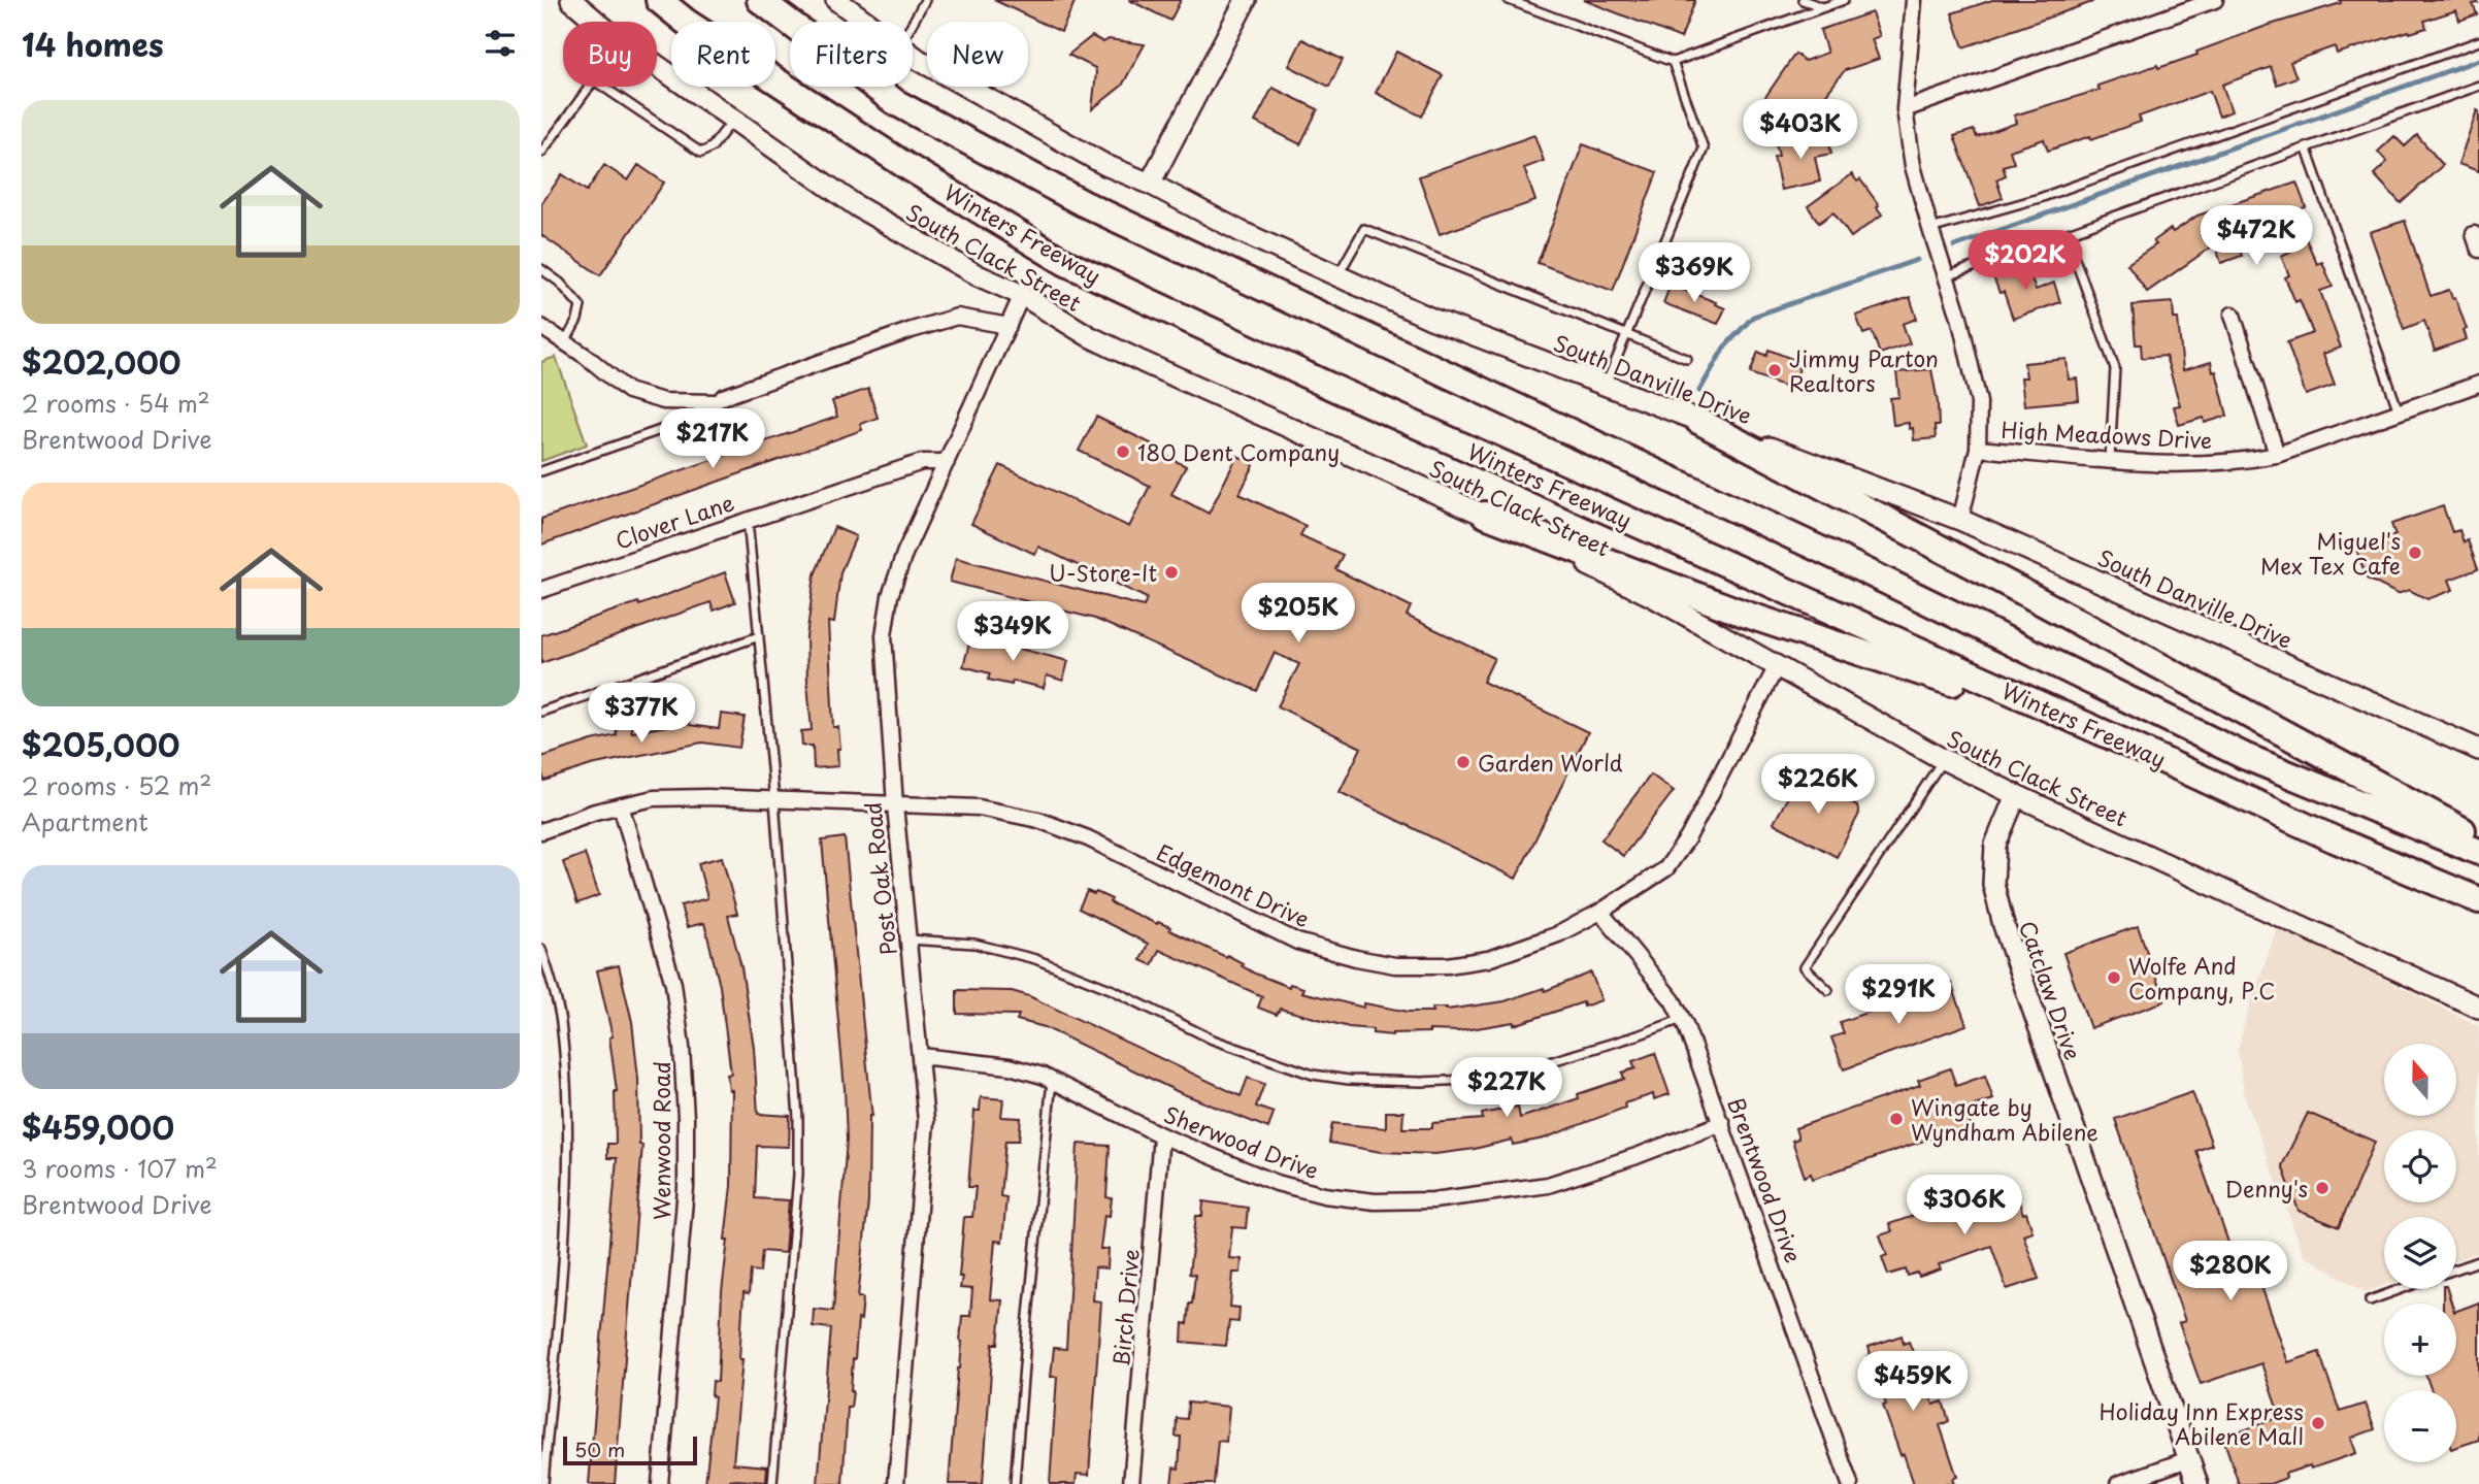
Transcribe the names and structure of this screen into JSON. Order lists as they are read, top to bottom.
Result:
{
  "streets": {
    "highway": ["Winters Freeway"],
    "main road": ["South Clack Street", "South Danville Drive", "Catclaw Drive"],
    "street": [
      "High Meadows Drive",
      "Clover Lane",
      "Post Oak Road",
      "Edgemont Drive",
      "Wenwood Road",
      "Sherwood Drive",
      "Brentwood Drive",
      "Birch Drive"
    ]
  },
  "crossings": [
    ["South Clack Street", "Post Oak Road"],
    ["South Clack Street", "Edgemont Drive"],
    ["South Clack Street", "Catclaw Drive"],
    ["Clover Lane", "Post Oak Road"],
    ["Post Oak Road", "Edgemont Drive"],
    ["Post Oak Road", "Sherwood Drive"],
    ["Edgemont Drive", "Wenwood Road"],
    ["Edgemont Drive", "Brentwood Drive"],
    ["Sherwood Drive", "Brentwood Drive"],
    ["Sherwood Drive", "Birch Drive"]
  ],
  "places": [
    "Jimmy Parton Realtors",
    "180 Dent Company",
    "Miguel's Mex Tex Cafe",
    "U-Store-It",
    "Garden World",
    "Wolfe And Company, P.C",
    "Wingate by Wyndham Abilene",
    "Denny's",
    "Holiday Inn Express Abilene Mall"
  ],
  "scale_bar": "50 m",
  "north": "top",
  "page": {
    "heading": "14 homes",
    "chip": [
      "Buy",
      "Rent",
      "Filters",
      "New"
    ],
    "list": [
      {
        "name": "$202,000",
        "note": "2 rooms · 54 m² · Brentwood Drive"
      },
      {
        "name": "$205,000",
        "note": "2 rooms · 52 m² · Apartment"
      },
      {
        "name": "$459,000",
        "note": "3 rooms · 107 m² · Brentwood Drive"
      }
    ],
    "price": [
      "$403K",
      "$472K",
      "$202K",
      "$369K",
      "$217K",
      "$205K",
      "$349K",
      "$377K",
      "$226K",
      "$291K",
      "$227K",
      "$306K",
      "$280K",
      "$459K"
    ],
    "map_buttons": ["+", "−"],
    "scale": "50 m"
  }
}
